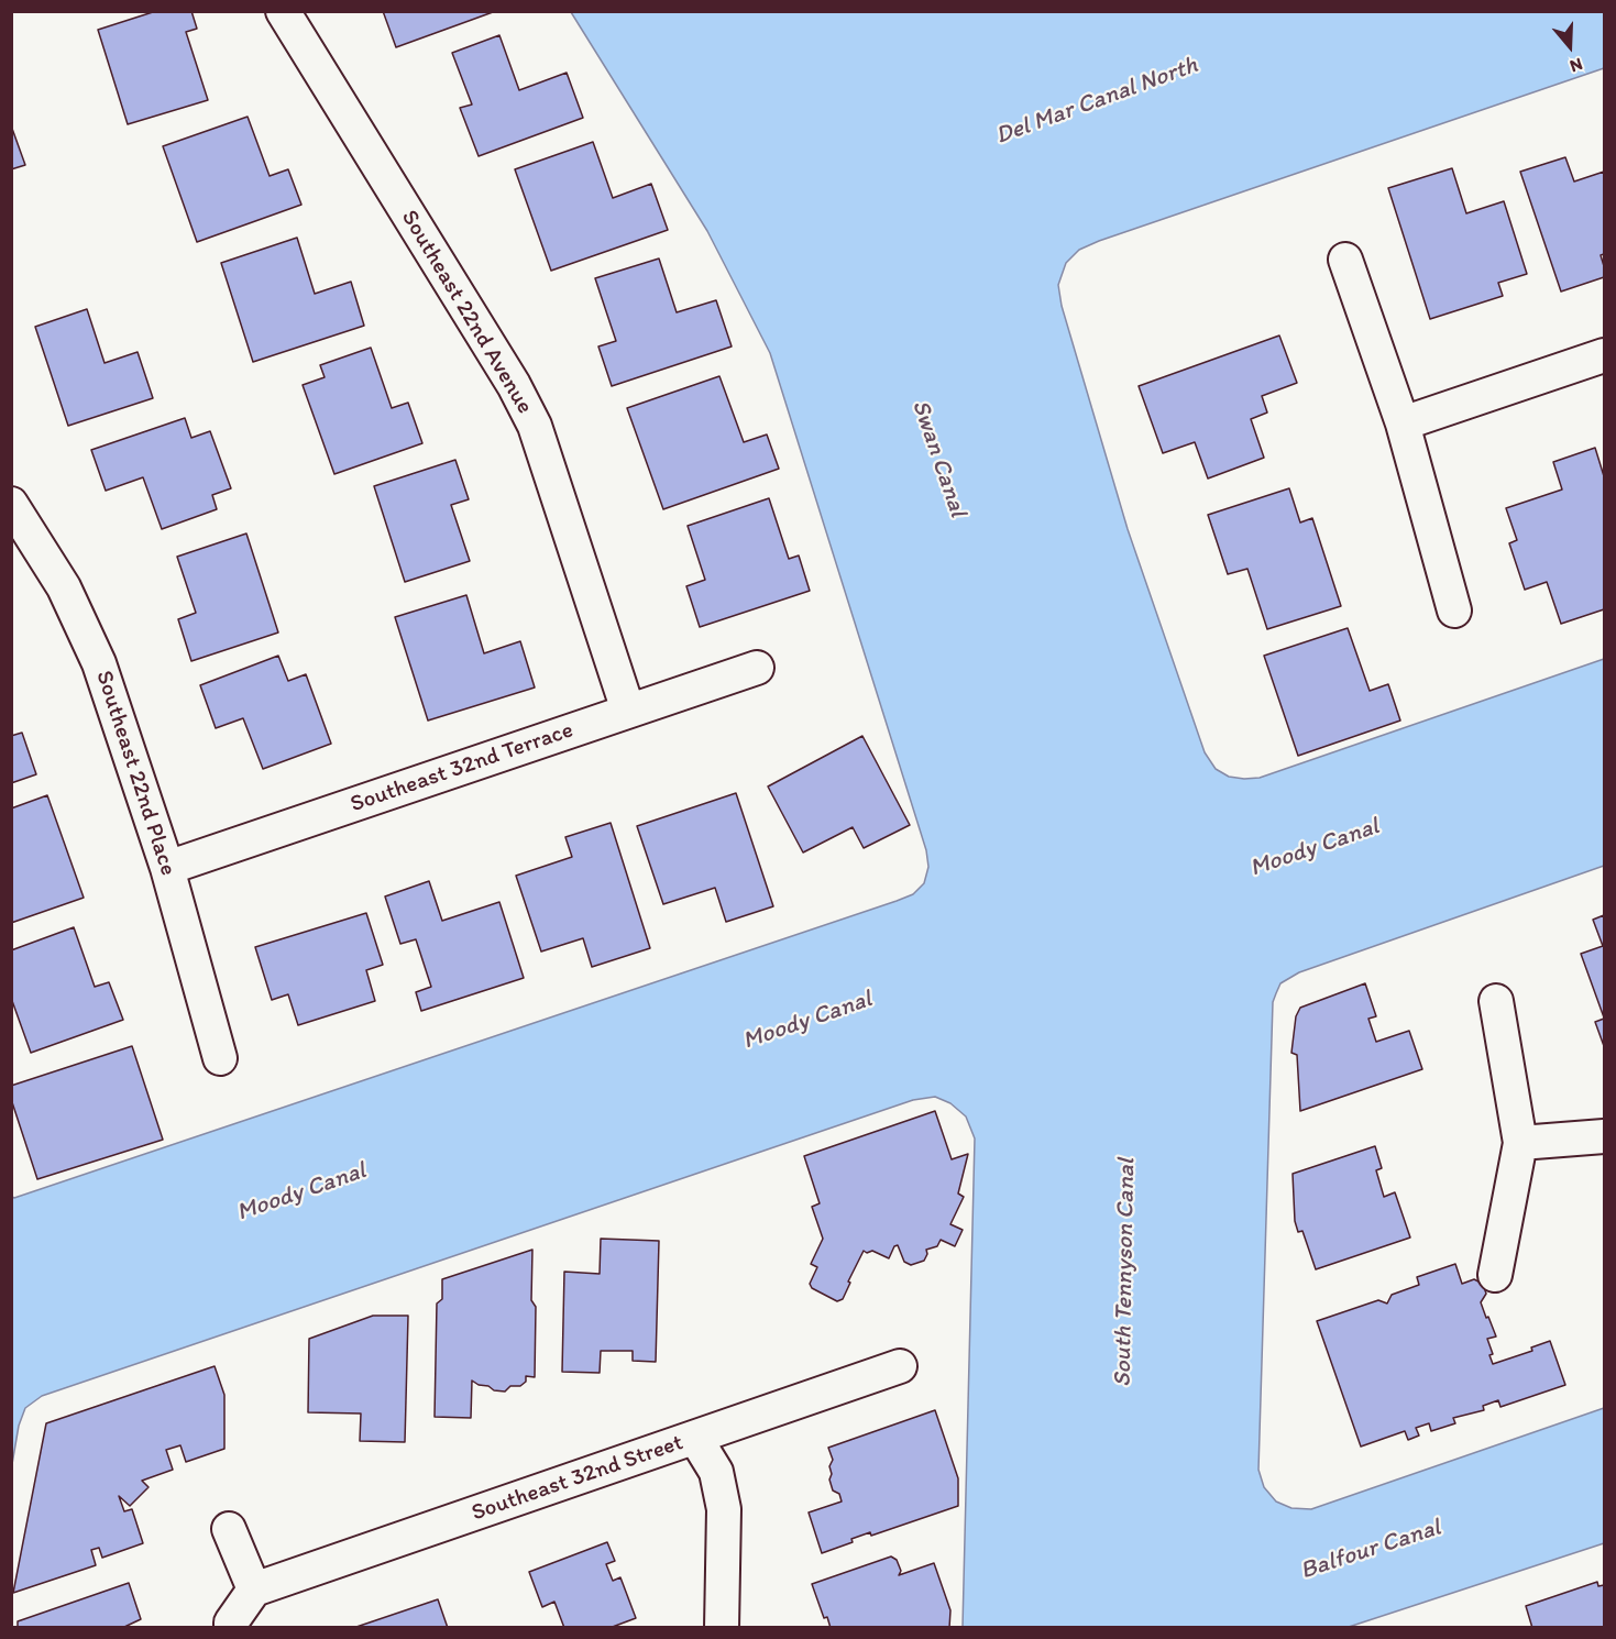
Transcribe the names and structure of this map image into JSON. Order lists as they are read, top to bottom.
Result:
{
  "streets": {
    "street": [
      "Southeast 22nd Avenue",
      "Southeast 32nd Terrace",
      "Southeast 22nd Place",
      "Southeast 32nd Street"
    ]
  },
  "crossings": [
    ["Southeast 22nd Avenue", "Southeast 32nd Terrace"],
    ["Southeast 32nd Terrace", "Southeast 22nd Place"]
  ],
  "water": [
    "Del Mar Canal North",
    "Swan Canal",
    "Moody Canal",
    "South Tennyson Canal",
    "Balfour Canal"
  ],
  "north": "bottom"
}
